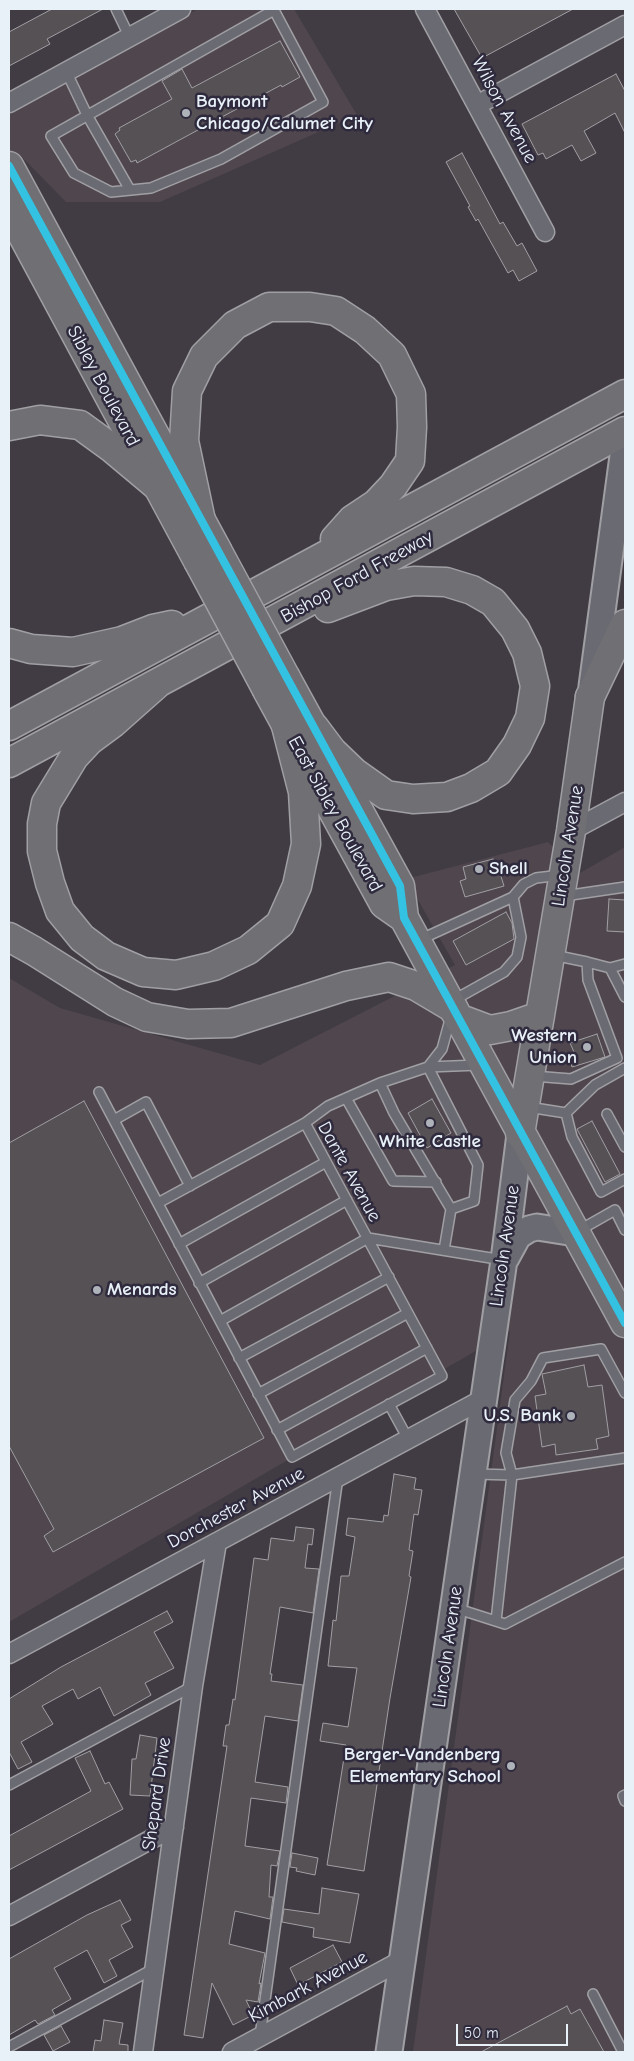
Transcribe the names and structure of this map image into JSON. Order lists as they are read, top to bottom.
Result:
{
  "streets": {
    "main road": [
      "Sibley Boulevard",
      "Bishop Ford Freeway",
      "East Sibley Boulevard",
      "Lincoln Avenue"
    ],
    "street": [
      "Wilson Avenue",
      "Dorchester Avenue",
      "Shepard Drive",
      "Kimbark Avenue"
    ],
    "lane": ["Dante Avenue"]
  },
  "crossings": [
    ["Sibley Boulevard", "East Sibley Boulevard"],
    ["East Sibley Boulevard", "Lincoln Avenue"],
    ["Lincoln Avenue", "Dante Avenue"],
    ["Lincoln Avenue", "Dorchester Avenue"],
    ["Lincoln Avenue", "Kimbark Avenue"],
    ["Dorchester Avenue", "Shepard Drive"]
  ],
  "places": [
    "Baymont Chicago/Calumet City",
    "Shell",
    "Western Union",
    "White Castle",
    "Menards",
    "U.S. Bank",
    "Berger-Vandenberg Elementary School"
  ],
  "scale_bar": "50 m"
}
